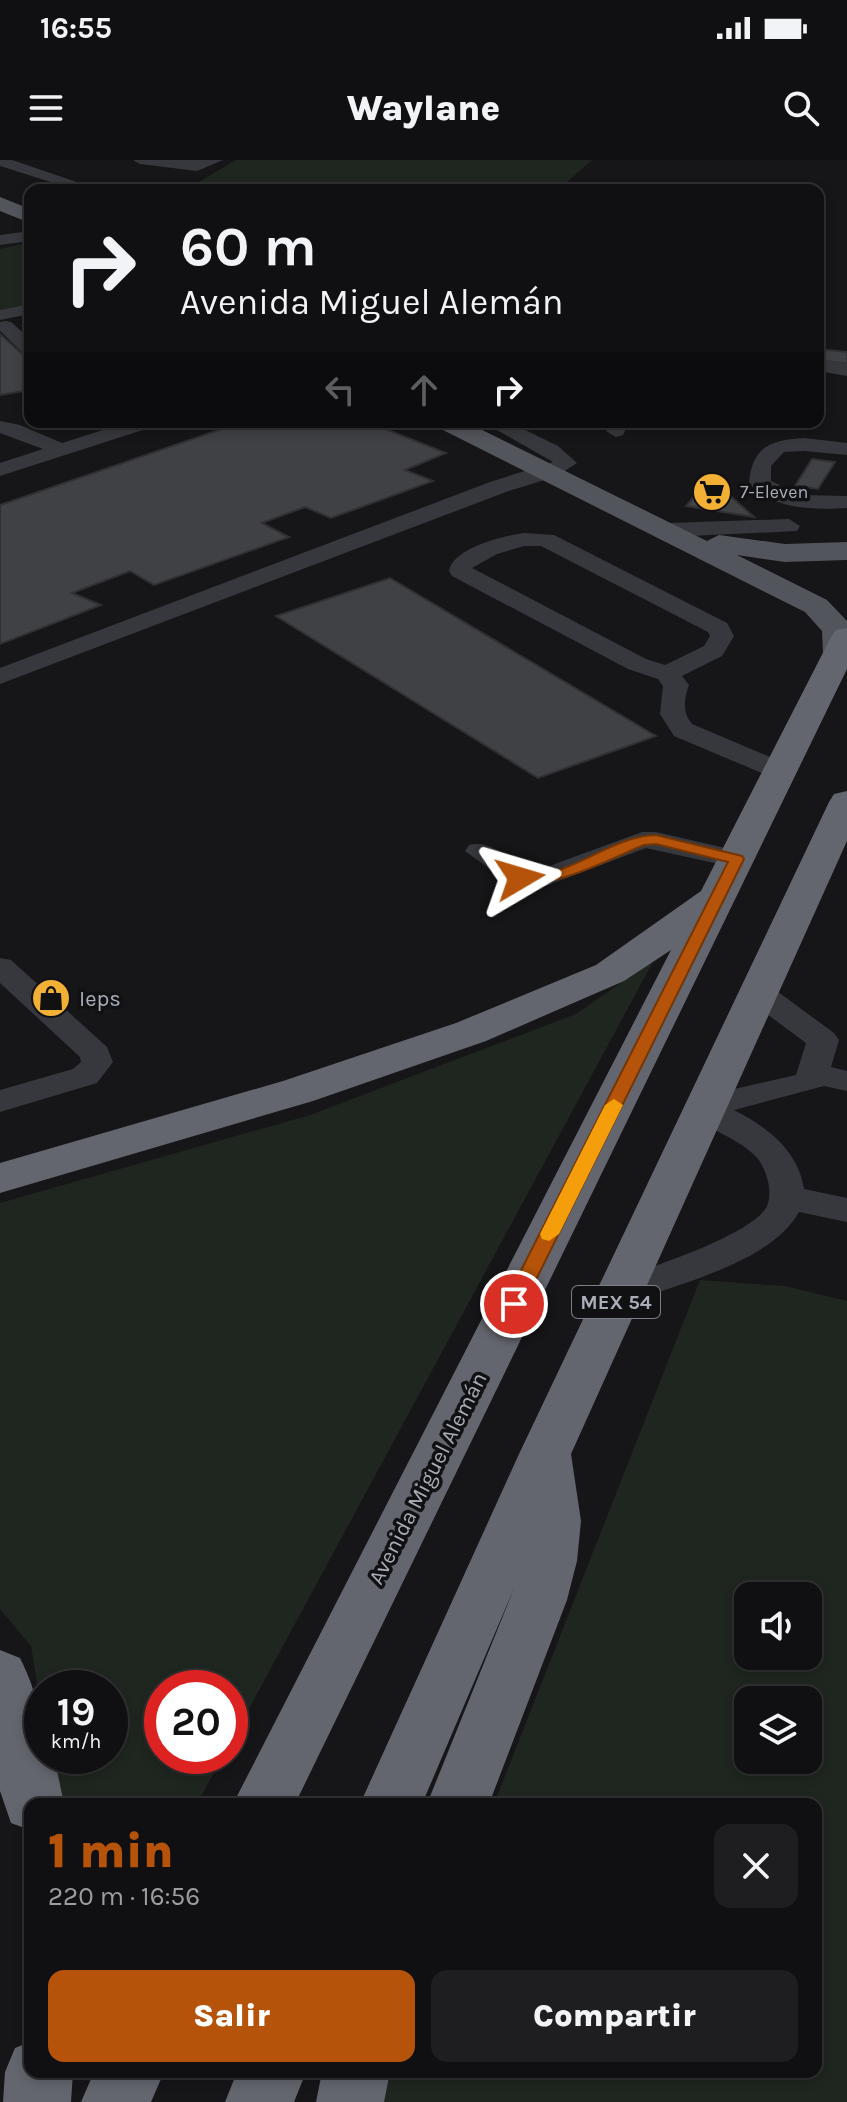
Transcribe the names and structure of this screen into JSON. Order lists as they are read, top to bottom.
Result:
{
  "streets": {
    "highway": ["MEX 54", "Avenida Miguel Alemán"]
  },
  "places": {
    "supermarket": ["7-Eleven"],
    "shop": ["Ieps"]
  },
  "page": {
    "status": "16:55",
    "header": "Waylane",
    "turn": ["60 m", "Avenida Miguel Alemán"],
    "speed": "19 km/h",
    "limit": "20",
    "heading": ["1 min", "220 m · 16:56"],
    "buttons": ["Salir", "Compartir"]
  }
}
